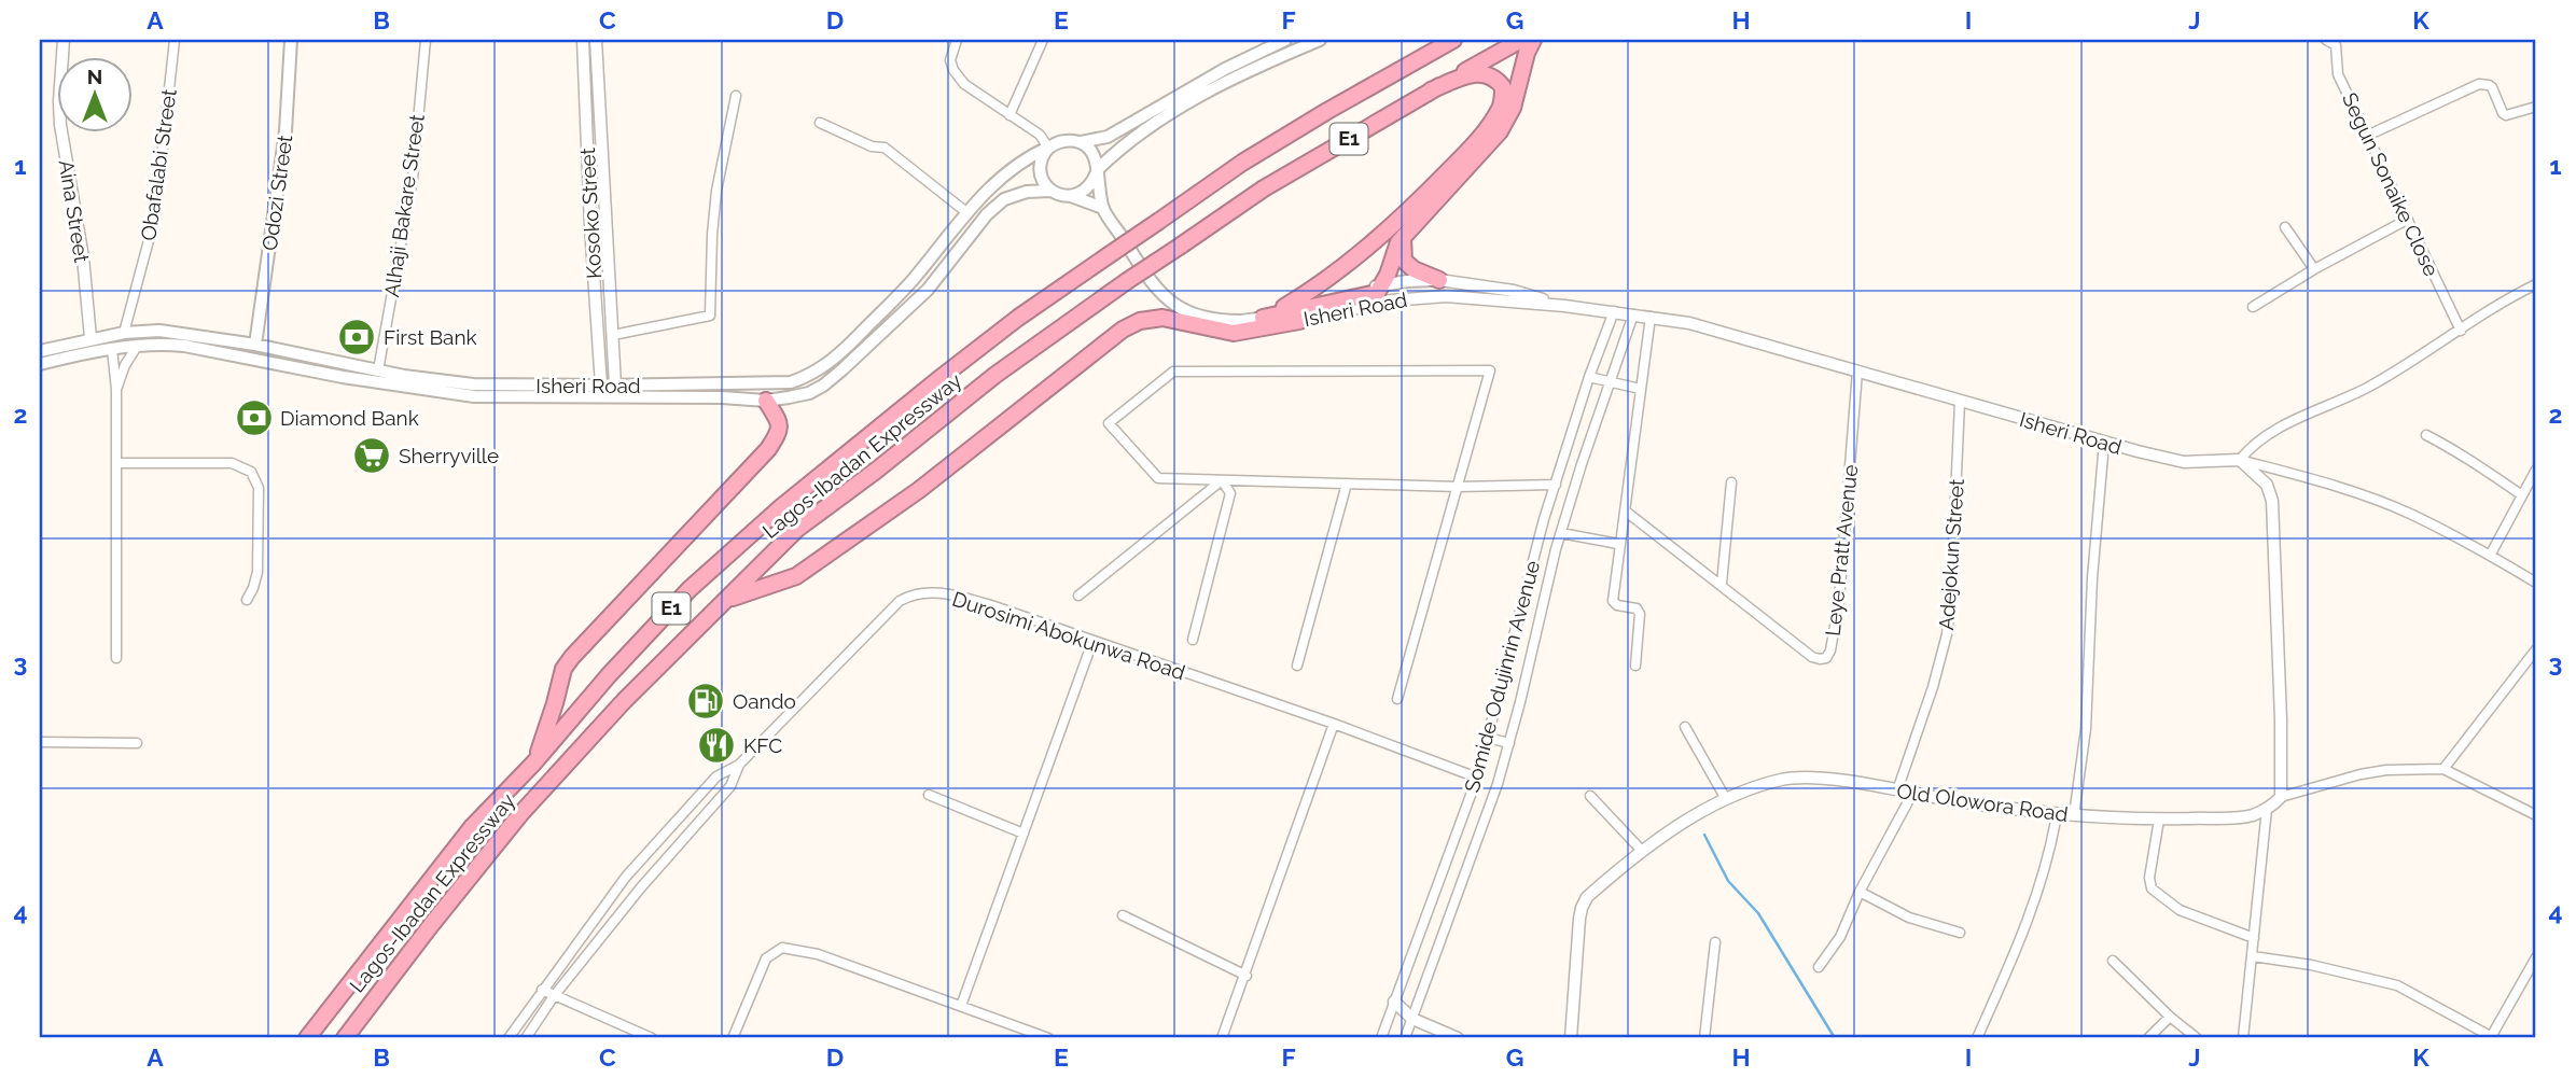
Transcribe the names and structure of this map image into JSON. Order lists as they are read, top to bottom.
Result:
{
  "streets": {
    "highway": ["E1", "Lagos-Ibadan Expressway"],
    "main road": ["Odozi Street", "Isheri Road"],
    "street": [
      "Obafalabi Street",
      "Segun Sonaike Close",
      "Alhaji Bakare Street",
      "Aina Street",
      "Kosoko Street",
      "Leye Pratt Avenue",
      "Adejokun Street",
      "Durosimi Abokunwa Road",
      "Somide Odujinrin Avenue",
      "Old Olowora Road"
    ]
  },
  "crossings": [
    ["Obafalabi Street", "Isheri Road"],
    ["Odozi Street", "Isheri Road"],
    ["Alhaji Bakare Street", "Isheri Road"],
    ["Aina Street", "Isheri Road"],
    ["Kosoko Street", "Isheri Road"],
    ["Isheri Road", "Leye Pratt Avenue"],
    ["Isheri Road", "Adejokun Street"],
    ["Isheri Road", "Somide Odujinrin Avenue"],
    ["Adejokun Street", "Old Olowora Road"],
    ["Durosimi Abokunwa Road", "Somide Odujinrin Avenue"]
  ],
  "places": {
    "bank": ["First Bank", "Diamond Bank"],
    "supermarket": ["Sherryville"],
    "fuel station": ["Oando"],
    "restaurant": ["KFC"]
  },
  "north": "top",
  "grid": {
    "columns": [
      "A",
      "B",
      "C",
      "D",
      "E",
      "F",
      "G",
      "H",
      "I",
      "J",
      "K"
    ],
    "rows": [
      "1",
      "2",
      "3",
      "4"
    ]
  }
}
